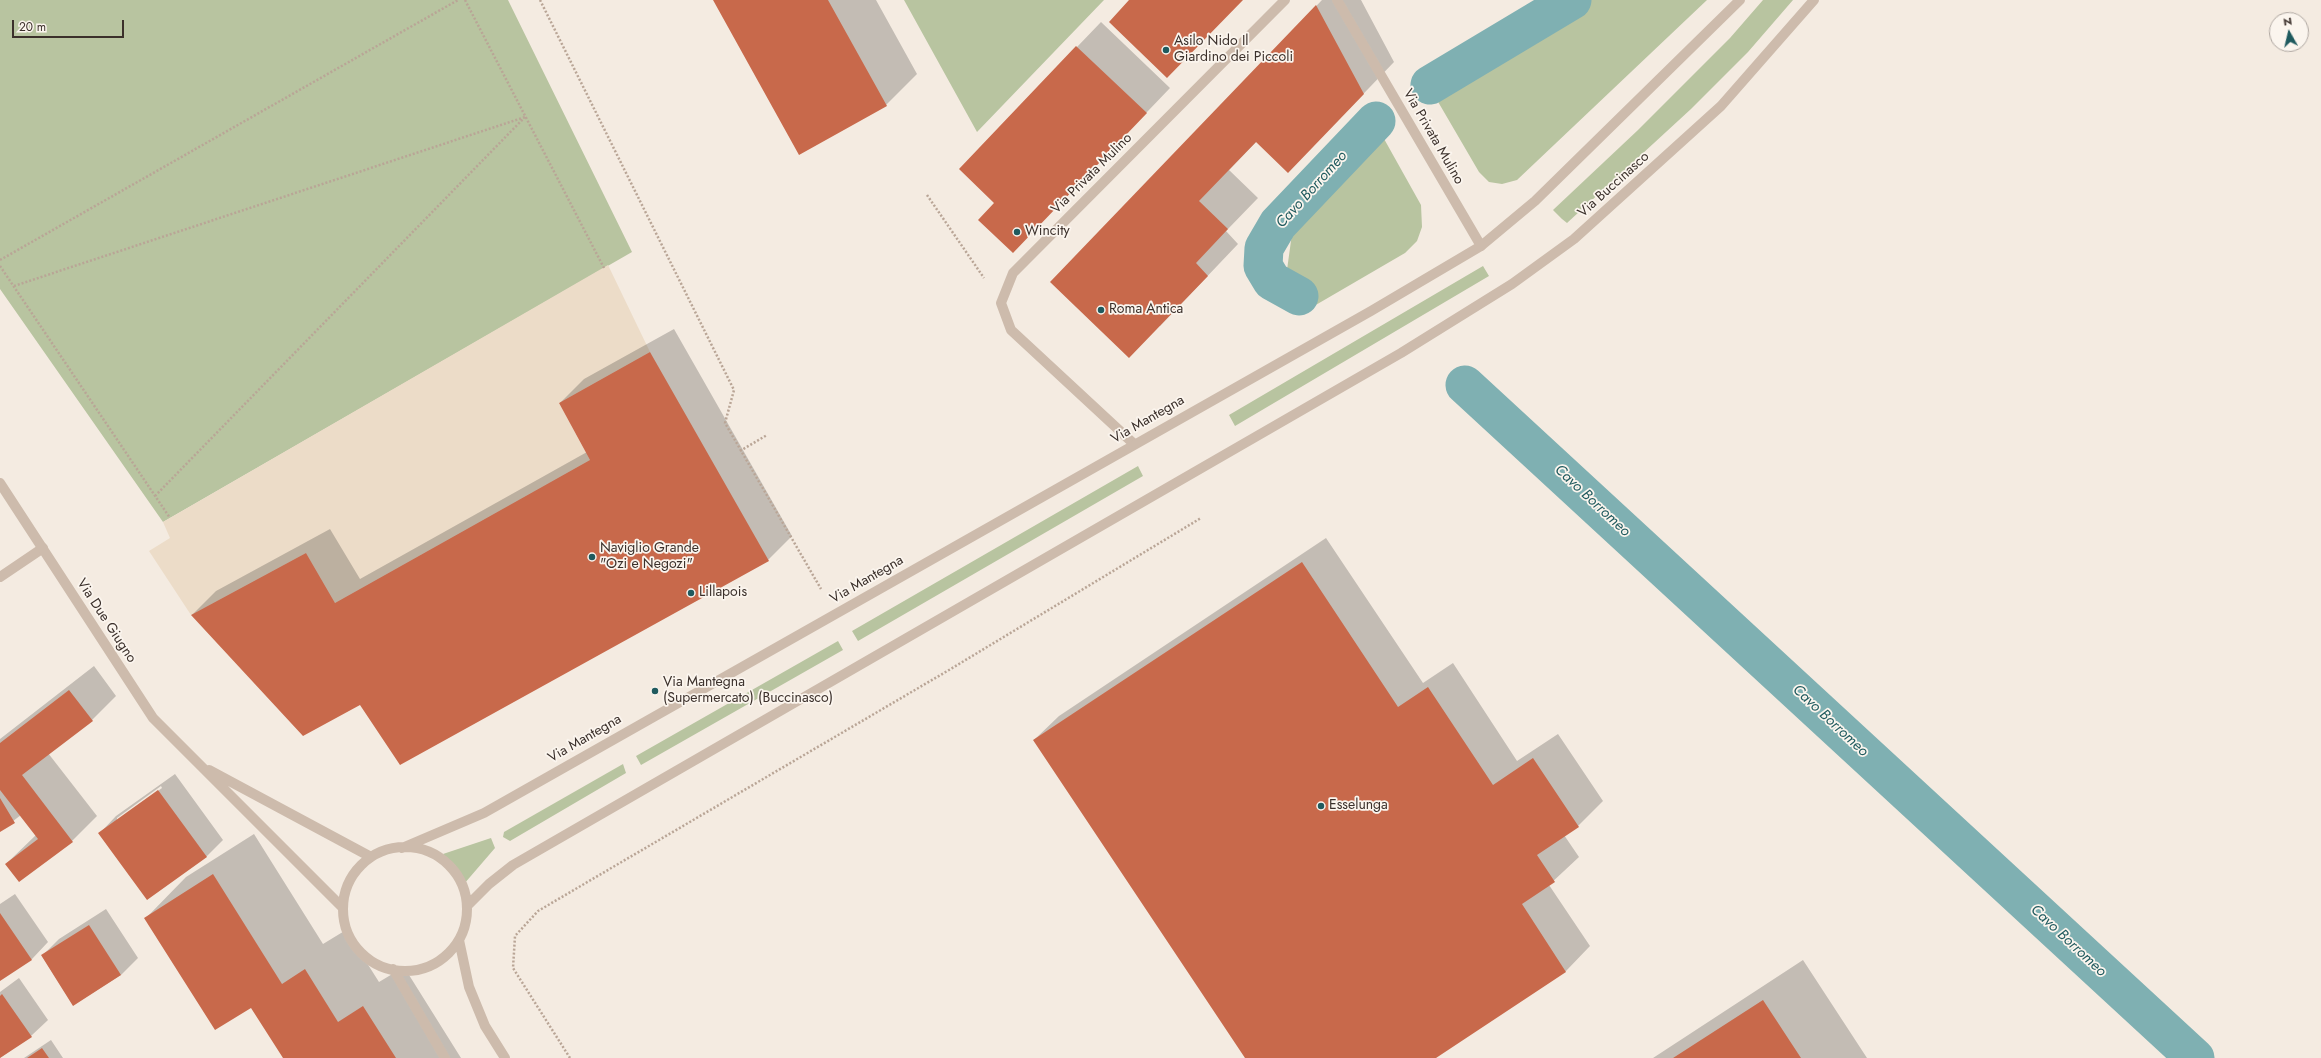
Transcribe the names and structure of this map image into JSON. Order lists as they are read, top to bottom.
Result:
{
  "streets": {
    "street": [
      "Via Privata Mulino",
      "Via Buccinasco",
      "Via Mantegna",
      "Via Due Giugno"
    ]
  },
  "crossings": [
    ["Via Privata Mulino", "Via Mantegna"],
    ["Via Buccinasco", "Via Mantegna"],
    ["Via Buccinasco", "Via Due Giugno"],
    ["Via Mantegna", "Via Due Giugno"]
  ],
  "water": ["Cavo Borromeo"],
  "places": [
    "Asilo Nido Il Giardino dei Piccoli",
    "Wincity",
    "Roma Antica",
    "Naviglio Grande \"Ozi e Negozi\"",
    "Lillapois",
    "Via Mantegna (Supermercato) (Buccinasco)",
    "Esselunga"
  ],
  "scale_bar": "20 m",
  "north": "top"
}
